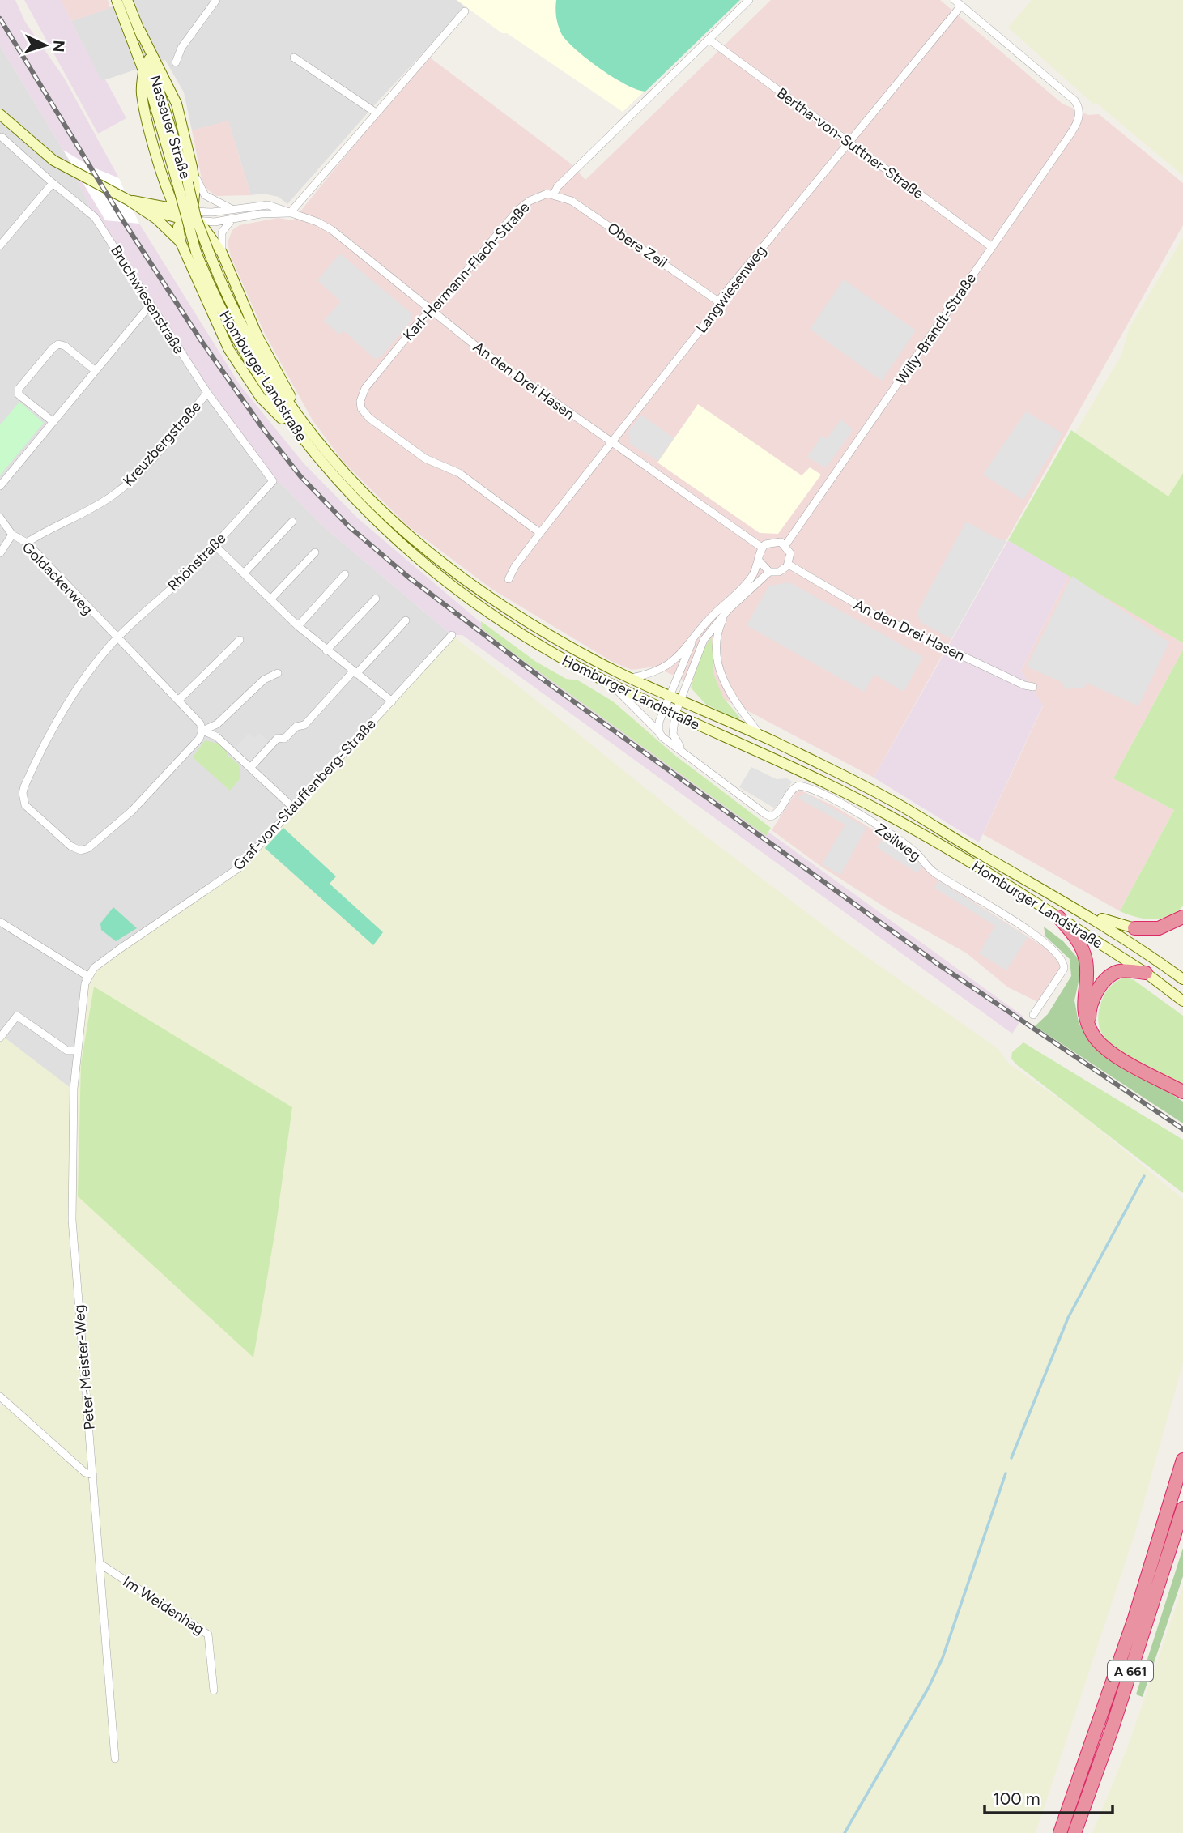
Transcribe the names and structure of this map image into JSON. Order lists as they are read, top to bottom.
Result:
{
  "streets": {
    "highway": ["A 661"],
    "main road": ["Nassauer Straße", "Homburger Landstraße"],
    "street": [
      "Bertha-von-Suttner-Straße",
      "Obere Zeil",
      "Karl-Hermann-Flach-Straße",
      "Langwiesenweg",
      "Bruchwiesenstraße",
      "Willy-Brandt-Straße",
      "An den Drei Hasen",
      "Kreuzbergstraße",
      "Rhönstraße",
      "Goldackerweg",
      "Graf-von-Stauffenberg-Straße",
      "Zeilweg",
      "Peter-Meister-Weg",
      "Im Weidenhag"
    ]
  },
  "crossings": [
    ["Nassauer Straße", "Homburger Landstraße"],
    ["Bertha-von-Suttner-Straße", "Karl-Hermann-Flach-Straße"],
    ["Bertha-von-Suttner-Straße", "Langwiesenweg"],
    ["Bertha-von-Suttner-Straße", "Willy-Brandt-Straße"],
    ["Obere Zeil", "Karl-Hermann-Flach-Straße"],
    ["Obere Zeil", "Langwiesenweg"],
    ["Karl-Hermann-Flach-Straße", "Langwiesenweg"],
    ["Karl-Hermann-Flach-Straße", "An den Drei Hasen"],
    ["Langwiesenweg", "Willy-Brandt-Straße"],
    ["Langwiesenweg", "An den Drei Hasen"],
    ["Bruchwiesenstraße", "Kreuzbergstraße"],
    ["Bruchwiesenstraße", "Rhönstraße"],
    ["Willy-Brandt-Straße", "An den Drei Hasen"],
    ["Homburger Landstraße", "Zeilweg"],
    ["Kreuzbergstraße", "Goldackerweg"],
    ["Rhönstraße", "Goldackerweg"],
    ["Graf-von-Stauffenberg-Straße", "Peter-Meister-Weg"],
    ["Peter-Meister-Weg", "Im Weidenhag"]
  ],
  "scale_bar": "100 m",
  "north": "right"
}
